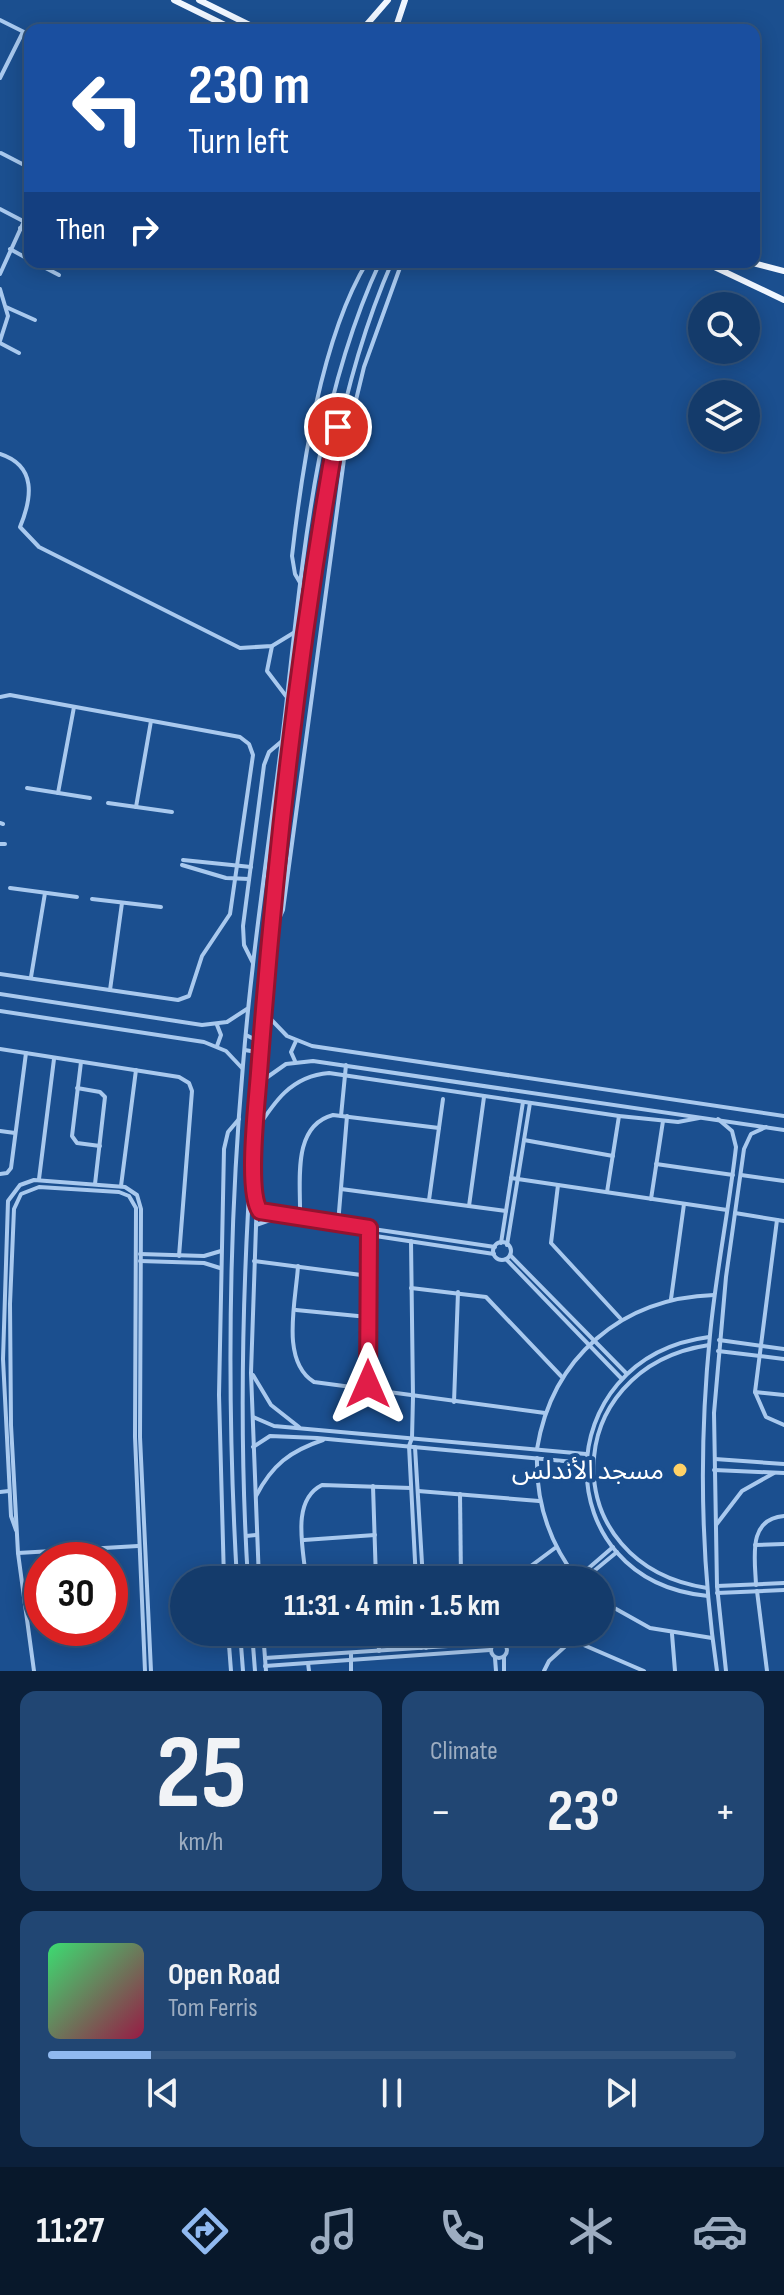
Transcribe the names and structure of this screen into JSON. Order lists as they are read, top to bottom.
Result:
{
  "places": ["مسجد الأندلس"],
  "page": {
    "turn": ["230 m", "Turn left"],
    "then": "Then",
    "limit": "30",
    "trip": "11:31 · 4 min · 1.5 km",
    "tile": [
      ["25", "km/h"],
      "Climate"
    ],
    "heat": ["−", "23°", "+"],
    "song": ["Open Road", "Tom Ferris"],
    "tabs": "11:27"
  }
}
